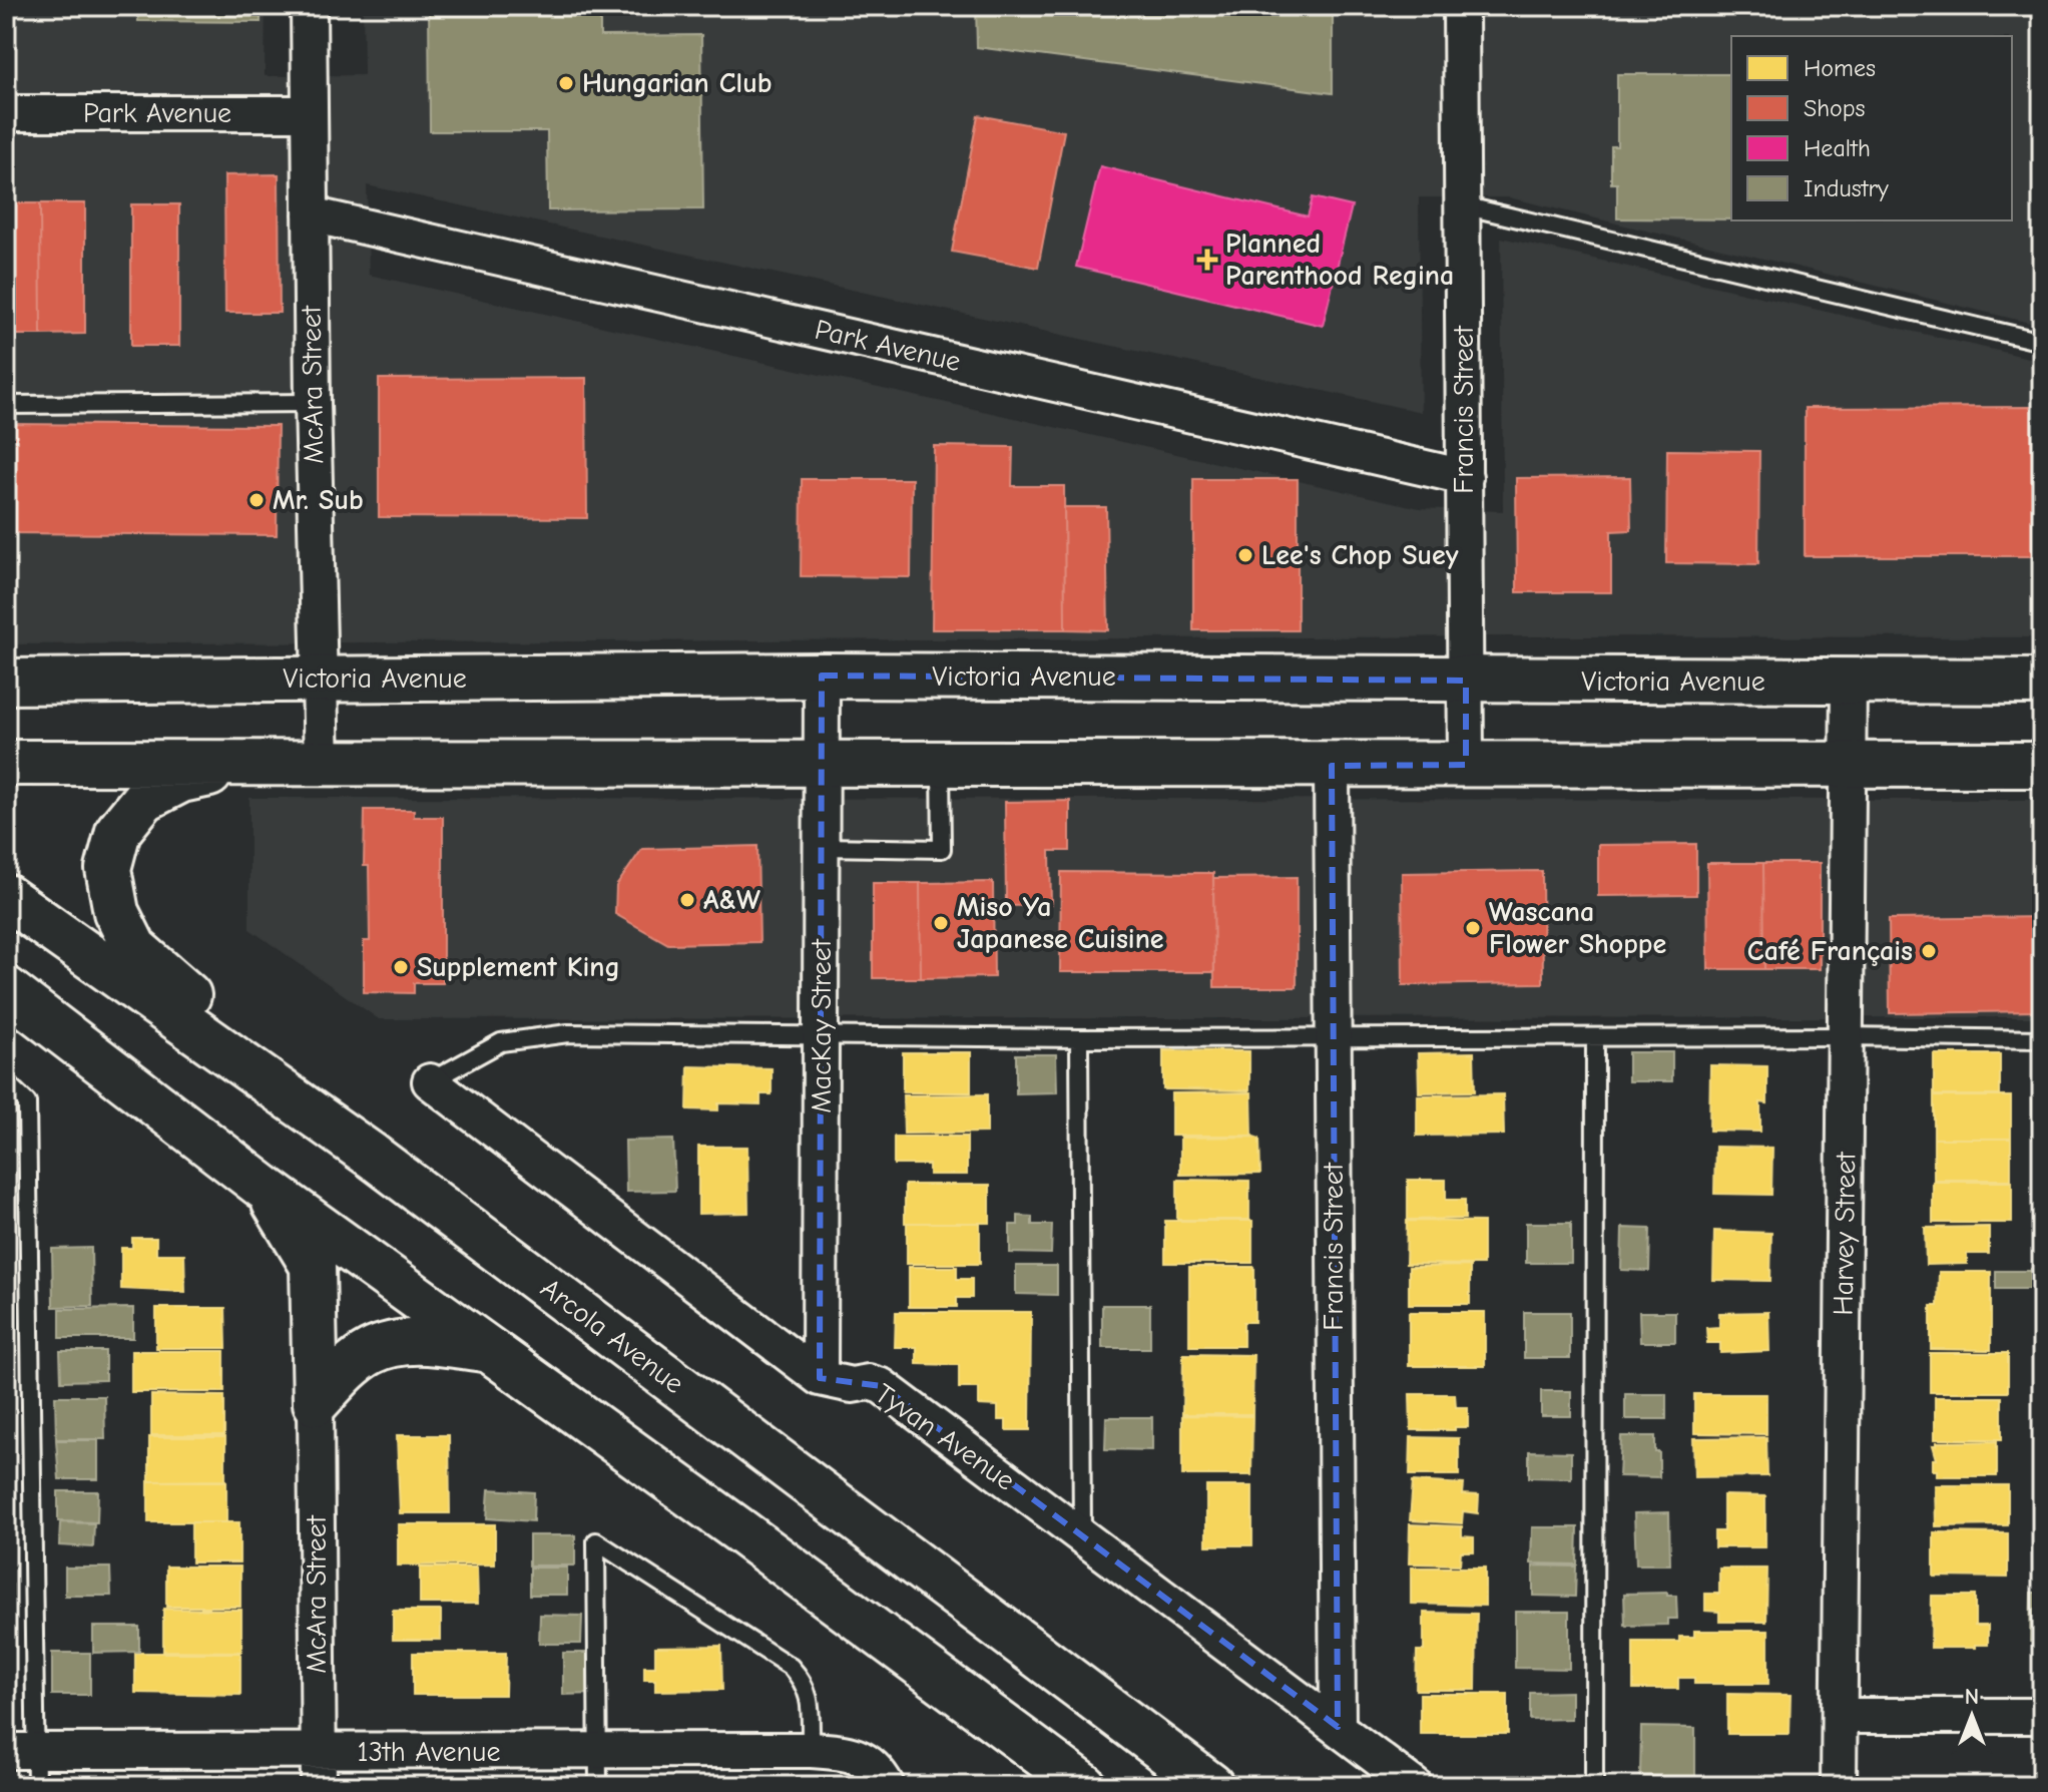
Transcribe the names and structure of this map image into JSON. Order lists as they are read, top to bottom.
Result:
{
  "streets": {
    "main road": ["Victoria Avenue", "Arcola Avenue"],
    "street": [
      "Park Avenue",
      "McAra Street",
      "Francis Street",
      "MacKay Street",
      "Harvey Street",
      "Tyvan Avenue",
      "13th Avenue"
    ]
  },
  "crossings": [
    ["Park Avenue", "McAra Street"],
    ["Park Avenue", "Francis Street"],
    ["McAra Street", "Victoria Avenue"],
    ["McAra Street", "13th Avenue"],
    ["Francis Street", "Victoria Avenue"],
    ["Francis Street", "Tyvan Avenue"],
    ["Victoria Avenue", "MacKay Street"],
    ["Victoria Avenue", "Harvey Street"],
    ["MacKay Street", "Tyvan Avenue"]
  ],
  "places": {
    "other": [
      "Hungarian Club",
      "Mr. Sub",
      "Lee's Chop Suey",
      "A&W",
      "Miso Ya Japanese Cuisine",
      "Wascana Flower Shoppe",
      "Café Français",
      "Supplement King"
    ],
    "health": ["Planned Parenthood Regina"]
  },
  "legend": [
    "Homes",
    "Shops",
    "Health",
    "Industry"
  ],
  "north": "top"
}
